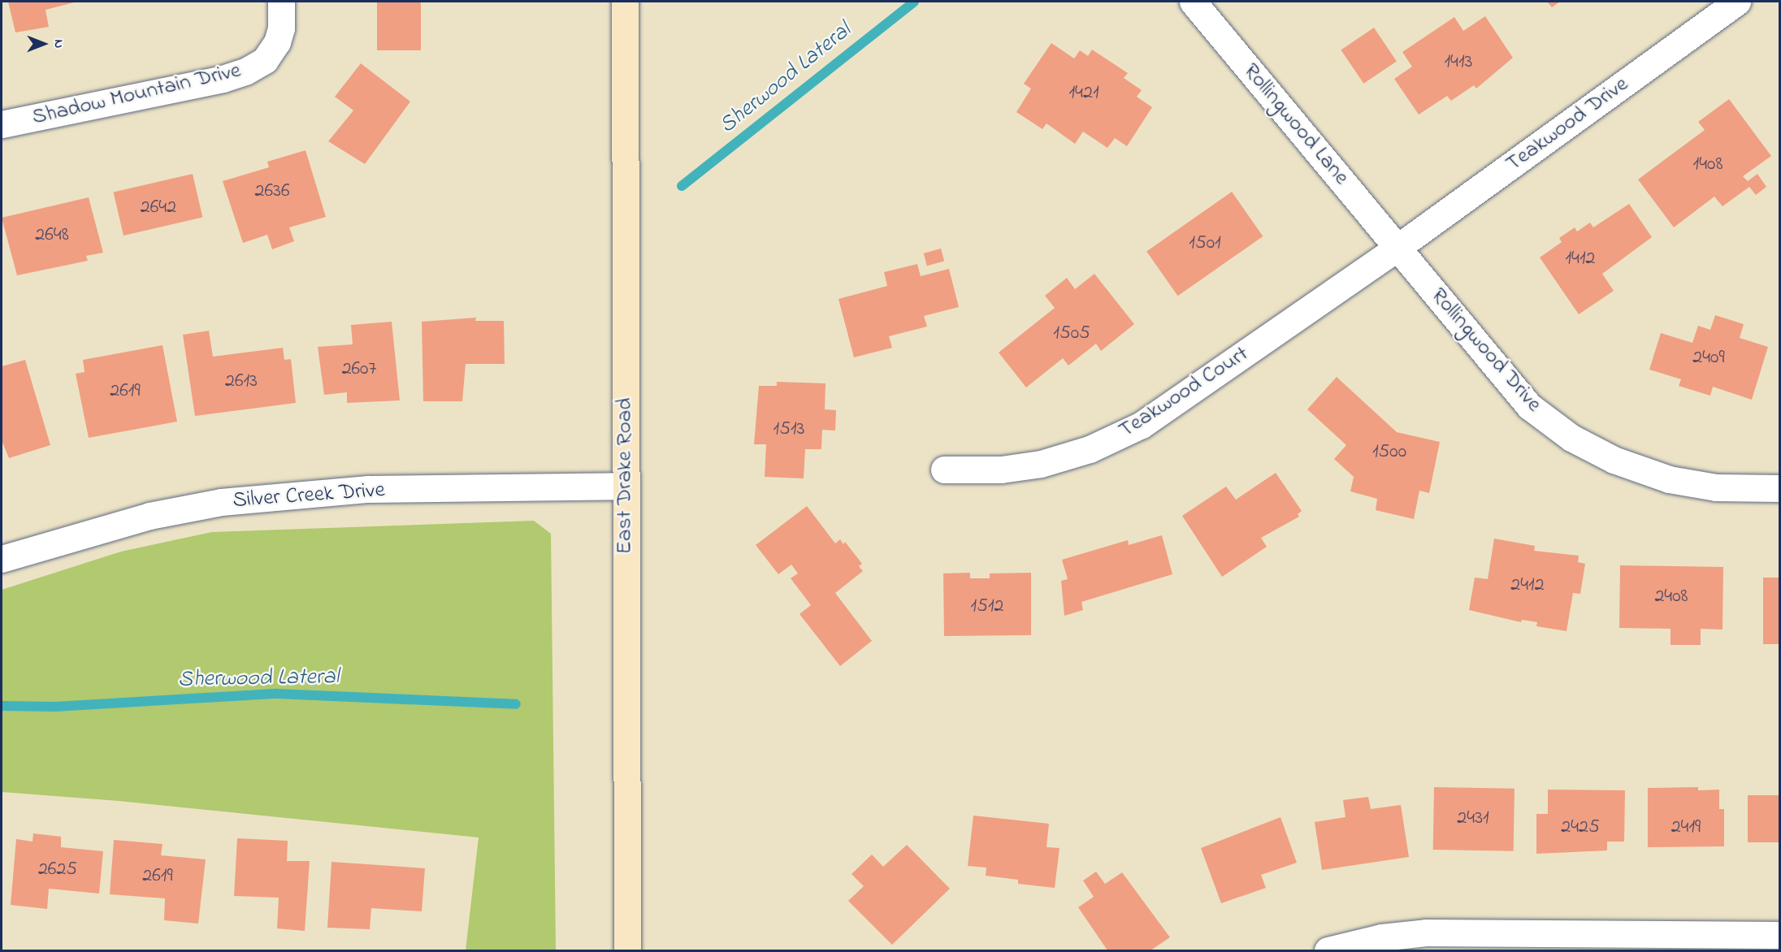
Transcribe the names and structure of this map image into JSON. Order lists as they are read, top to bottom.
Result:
{
  "streets": {
    "main road": ["East Drake Road"],
    "street": [
      "Shadow Mountain Drive",
      "Rollingwood Lane",
      "Teakwood Drive",
      "Rollingwood Drive",
      "Teakwood Court",
      "Silver Creek Drive"
    ]
  },
  "crossings": [
    ["Rollingwood Lane", "Teakwood Drive"],
    ["Rollingwood Lane", "Rollingwood Drive"],
    ["Rollingwood Lane", "Teakwood Court"],
    ["Teakwood Drive", "Rollingwood Drive"],
    ["Teakwood Drive", "Teakwood Court"],
    ["Rollingwood Drive", "Teakwood Court"],
    ["East Drake Road", "Silver Creek Drive"]
  ],
  "water": ["Sherwood Lateral"],
  "house_numbers": [
    "1413",
    "1421",
    "1408",
    "2636",
    "2642",
    "2648",
    "1501",
    "1412",
    "1505",
    "2409",
    "2607",
    "2613",
    "2619",
    "1513",
    "1500",
    "2412",
    "2408",
    "1512",
    "2431",
    "2425",
    "2419",
    "2625",
    "2619"
  ],
  "north": "right"
}
